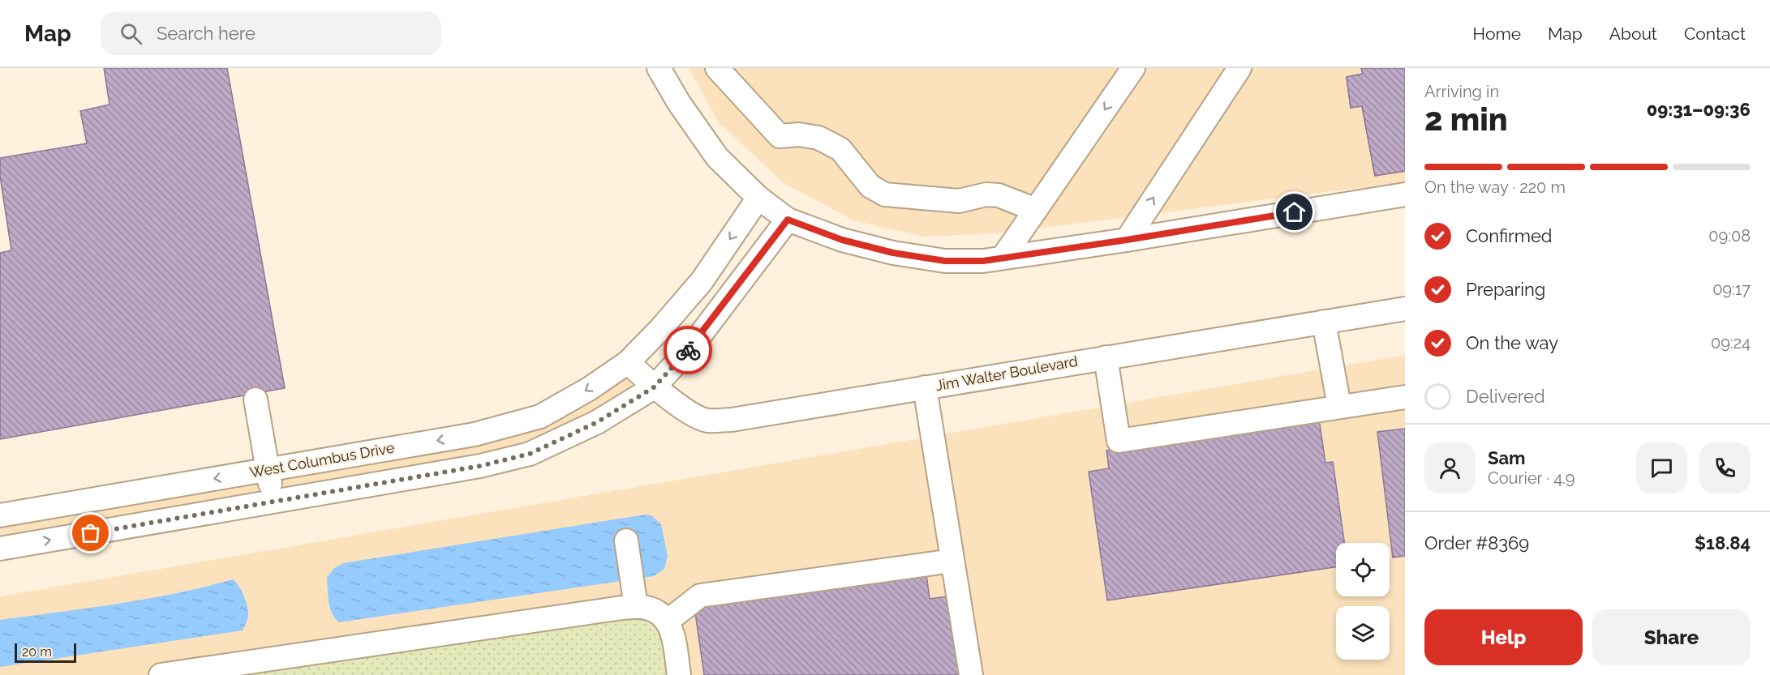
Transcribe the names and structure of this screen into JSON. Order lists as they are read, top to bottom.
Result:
{
  "streets": {
    "street": ["Jim Walter Boulevard", "West Columbus Drive"]
  },
  "crossings": [
    ["Jim Walter Boulevard", "West Columbus Drive"]
  ],
  "scale_bar": "20 m",
  "page": {
    "header": "Map",
    "search": "Search here",
    "nav": [
      "Home",
      "Map",
      "About",
      "Contact"
    ],
    "heading": ["2 min", "Arriving in", "09:31–09:36"],
    "panel": [
      "Sam",
      "Courier · 4.9",
      "Order #8369",
      "$18.84"
    ],
    "bar": "On the way · 220 m",
    "list": [
      ["Confirmed", "09:08"],
      ["Preparing", "09:17"],
      ["On the way", "09:24"],
      "Delivered"
    ],
    "buttons": ["Help", "Share"],
    "scale": "20 m"
  }
}
